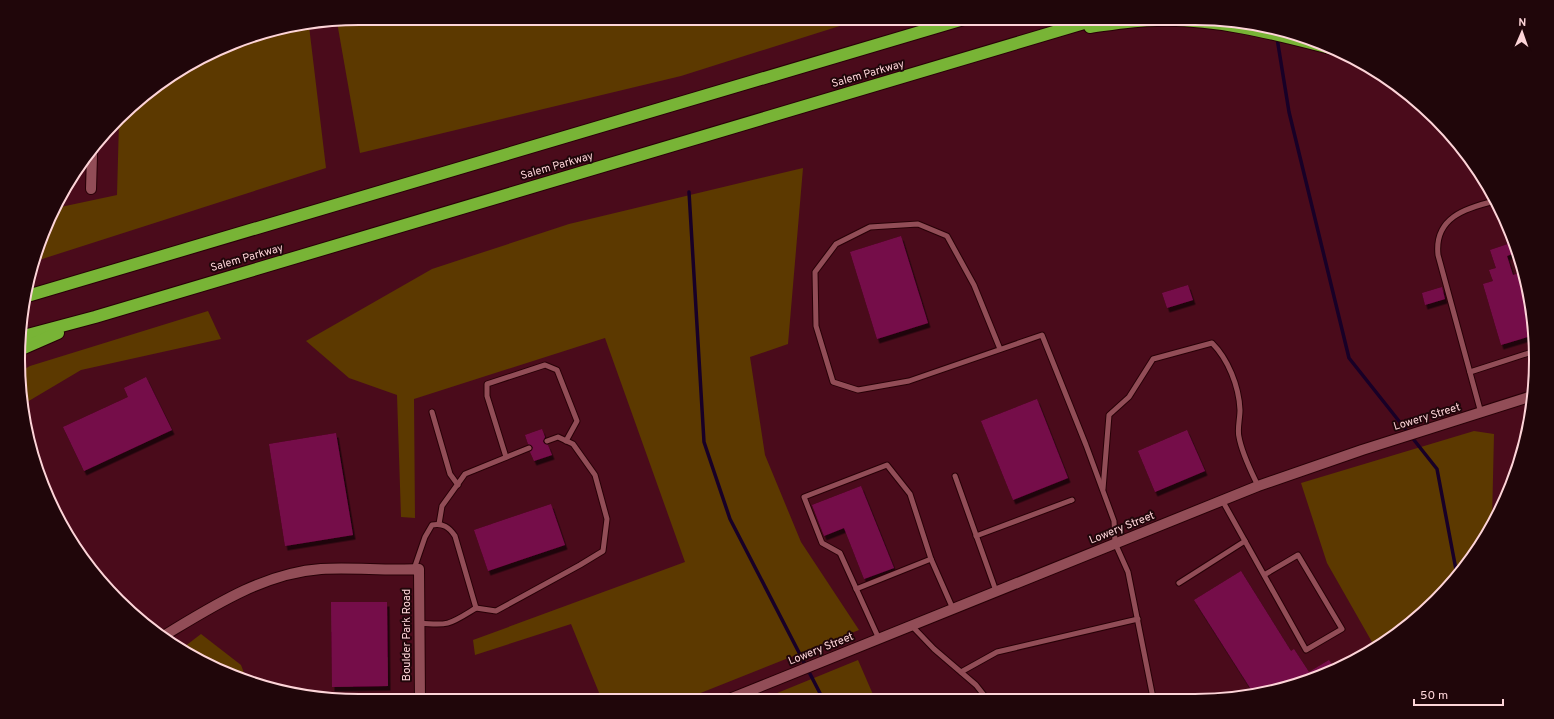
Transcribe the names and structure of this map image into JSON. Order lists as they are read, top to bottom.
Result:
{
  "streets": {
    "highway": ["Salem Parkway"],
    "street": ["Lowery Street", "Boulder Park Road"]
  },
  "scale_bar": "50 m",
  "north": "top"
}
